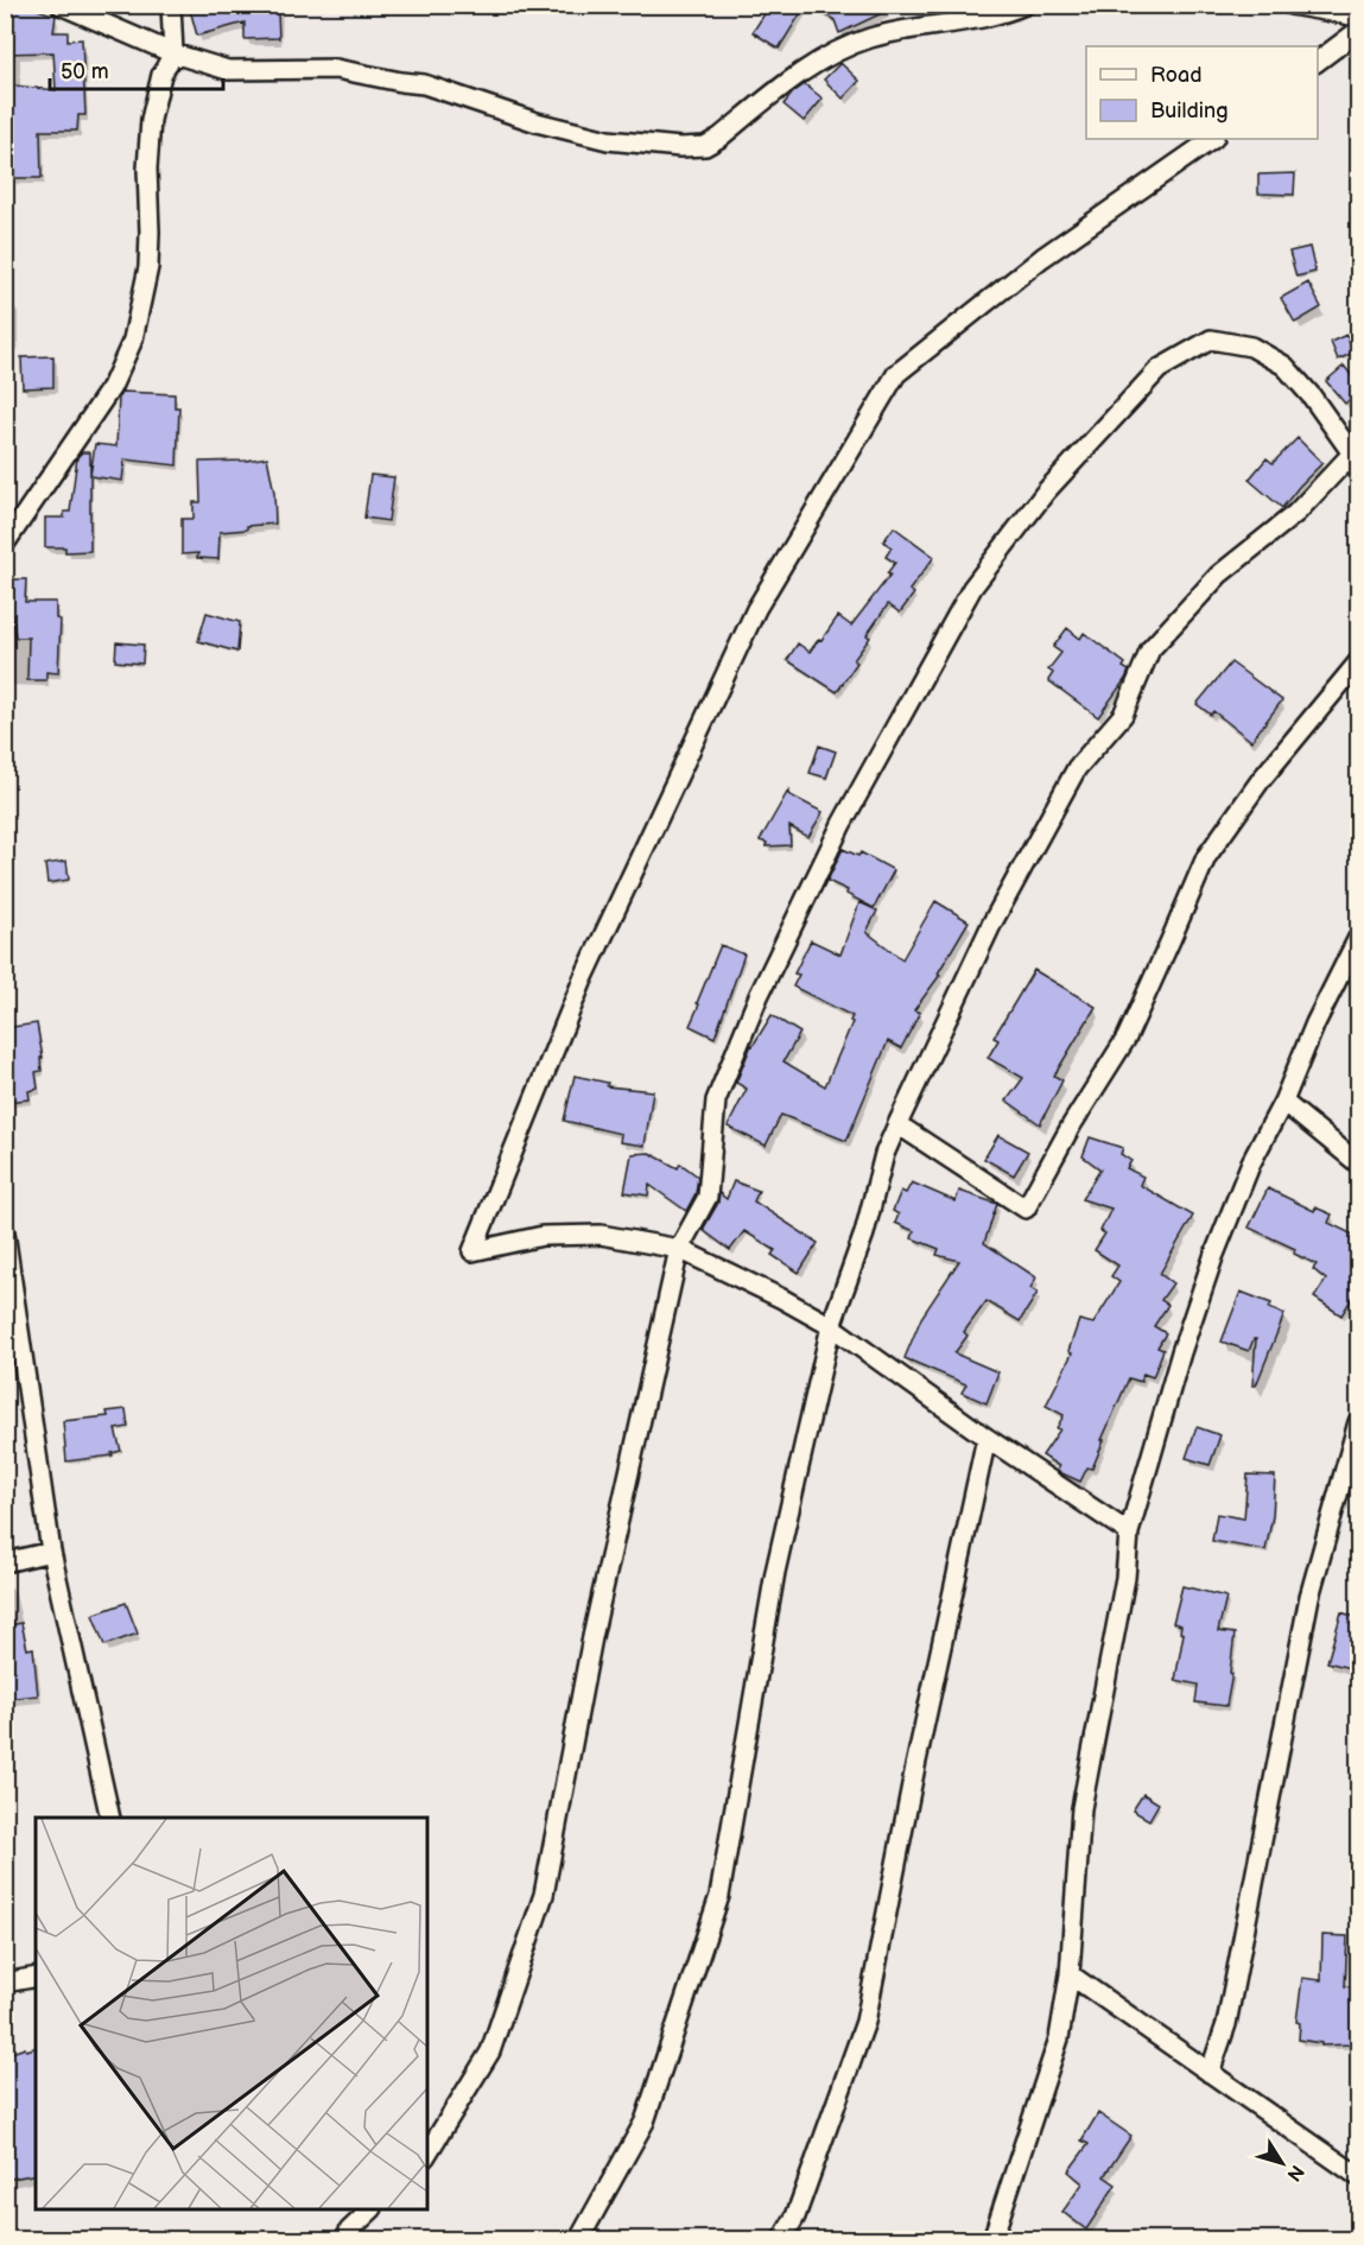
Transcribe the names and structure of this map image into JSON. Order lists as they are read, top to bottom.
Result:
{
  "legend": ["Road", "Building"],
  "scale_bar": "50 m",
  "north": "bottom right"
}
